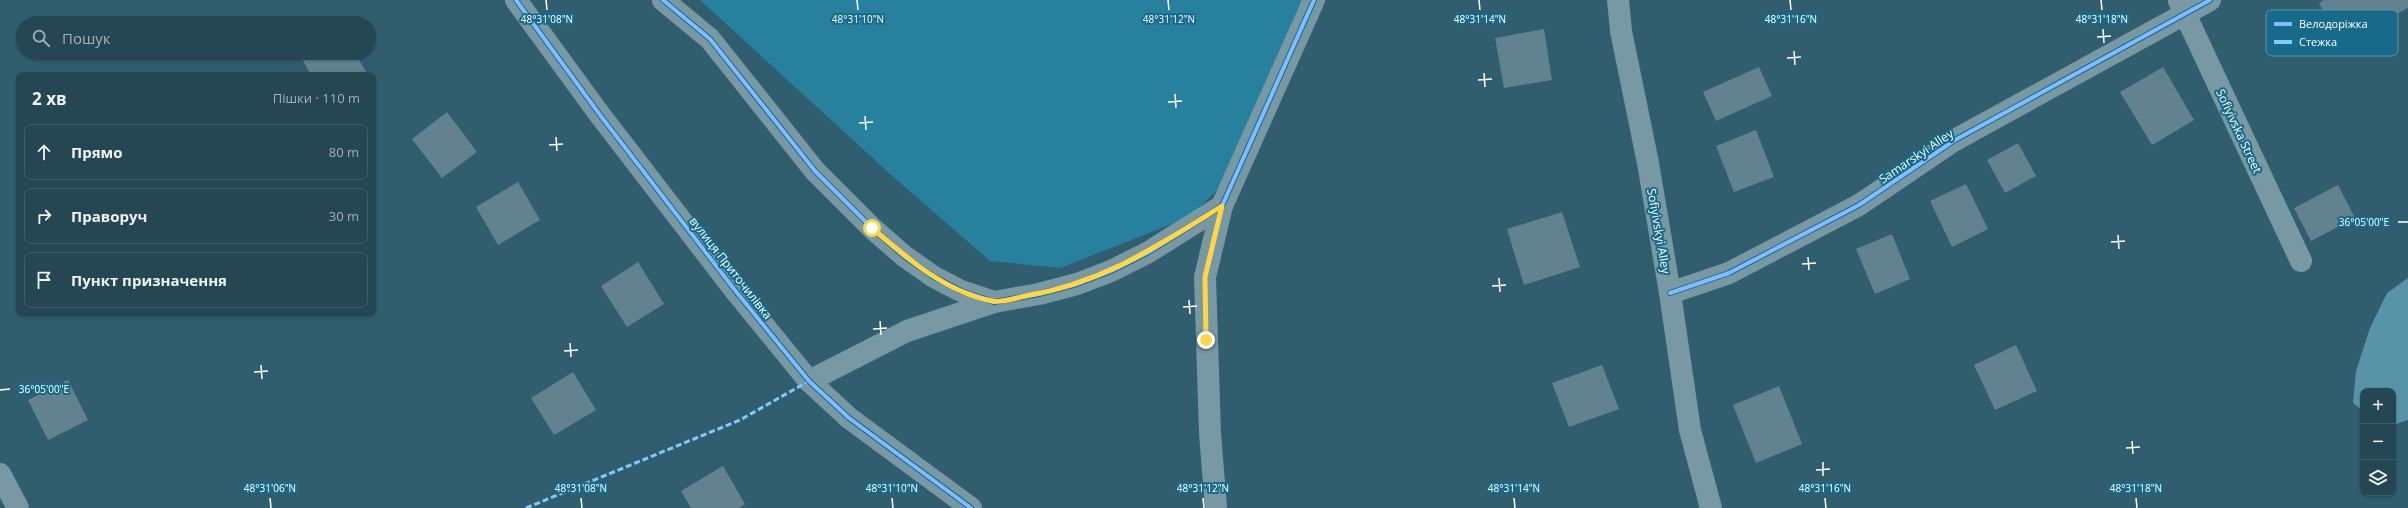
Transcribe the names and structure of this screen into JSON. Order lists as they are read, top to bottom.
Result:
{
  "streets": {
    "street": [
      "Sofiyivska Street",
      "Samarskyi Alley",
      "Sofiyivskyi Alley",
      "вулиця Приточилівка"
    ]
  },
  "crossings": [
    ["Sofiyivska Street", "Samarskyi Alley"],
    ["Samarskyi Alley", "Sofiyivskyi Alley"]
  ],
  "legend": ["Велодоріжка", "Стежка"],
  "page": {
    "search": "Пошук",
    "heading": ["2 хв", "Пішки · 110 m"],
    "list": [
      ["Прямо", "80 m"],
      ["Праворуч", "30 m"],
      "Пункт призначення"
    ],
    "map_buttons": ["+", "−"]
  },
  "coordinates": [
    "48°31'08\"N",
    "48°31'10\"N",
    "48°31'12\"N",
    "48°31'14\"N",
    "48°31'16\"N",
    "48°31'18\"N",
    "36°05'00\"E",
    "48°31'06\"N"
  ]
}
